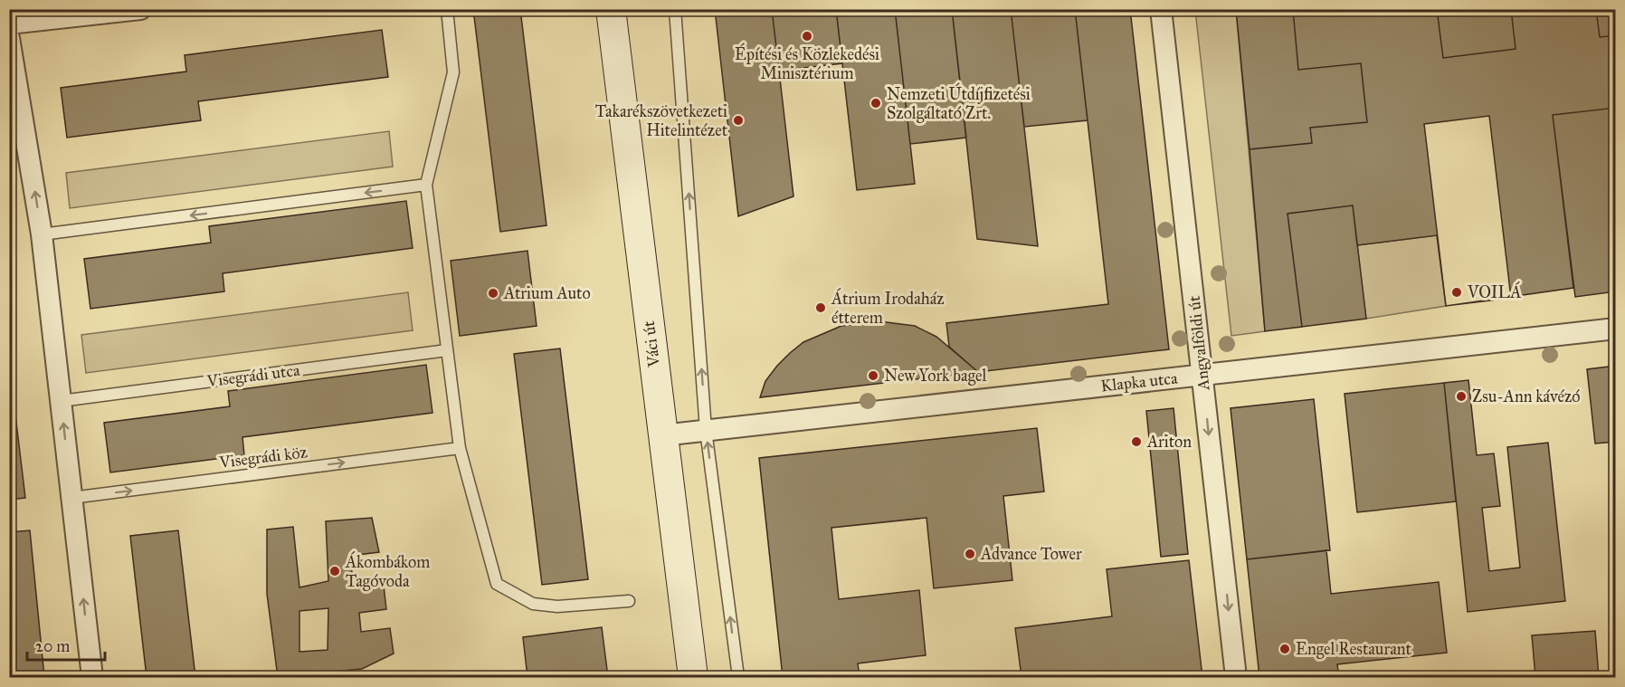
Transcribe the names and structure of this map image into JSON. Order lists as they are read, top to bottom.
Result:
{
  "streets": {
    "main road": ["Váci út"],
    "street": ["Angyalföldi út", "Klapka utca"],
    "lane": ["Visegrádi utca", "Visegrádi köz"]
  },
  "crossings": [
    ["Angyalföldi út", "Klapka utca"],
    ["Váci út", "Klapka utca"]
  ],
  "one_way": ["Angyalföldi út", "Visegrádi köz"],
  "places": [
    "Építési és Közlekedési Minisztérium",
    "Nemzeti Útdíjfizetési Szolgáltató Zrt.",
    "Takarékszövetkezeti Hitelintézet",
    "VOILÁ",
    "Atrium Auto",
    "Átrium Irodaház étterem",
    "New York bagel",
    "Zsu-Ann kávézó",
    "Ariton",
    "Advance Tower",
    "Ákombákom Tagóvoda",
    "Engel Restaurant"
  ],
  "scale_bar": "20 m"
}
